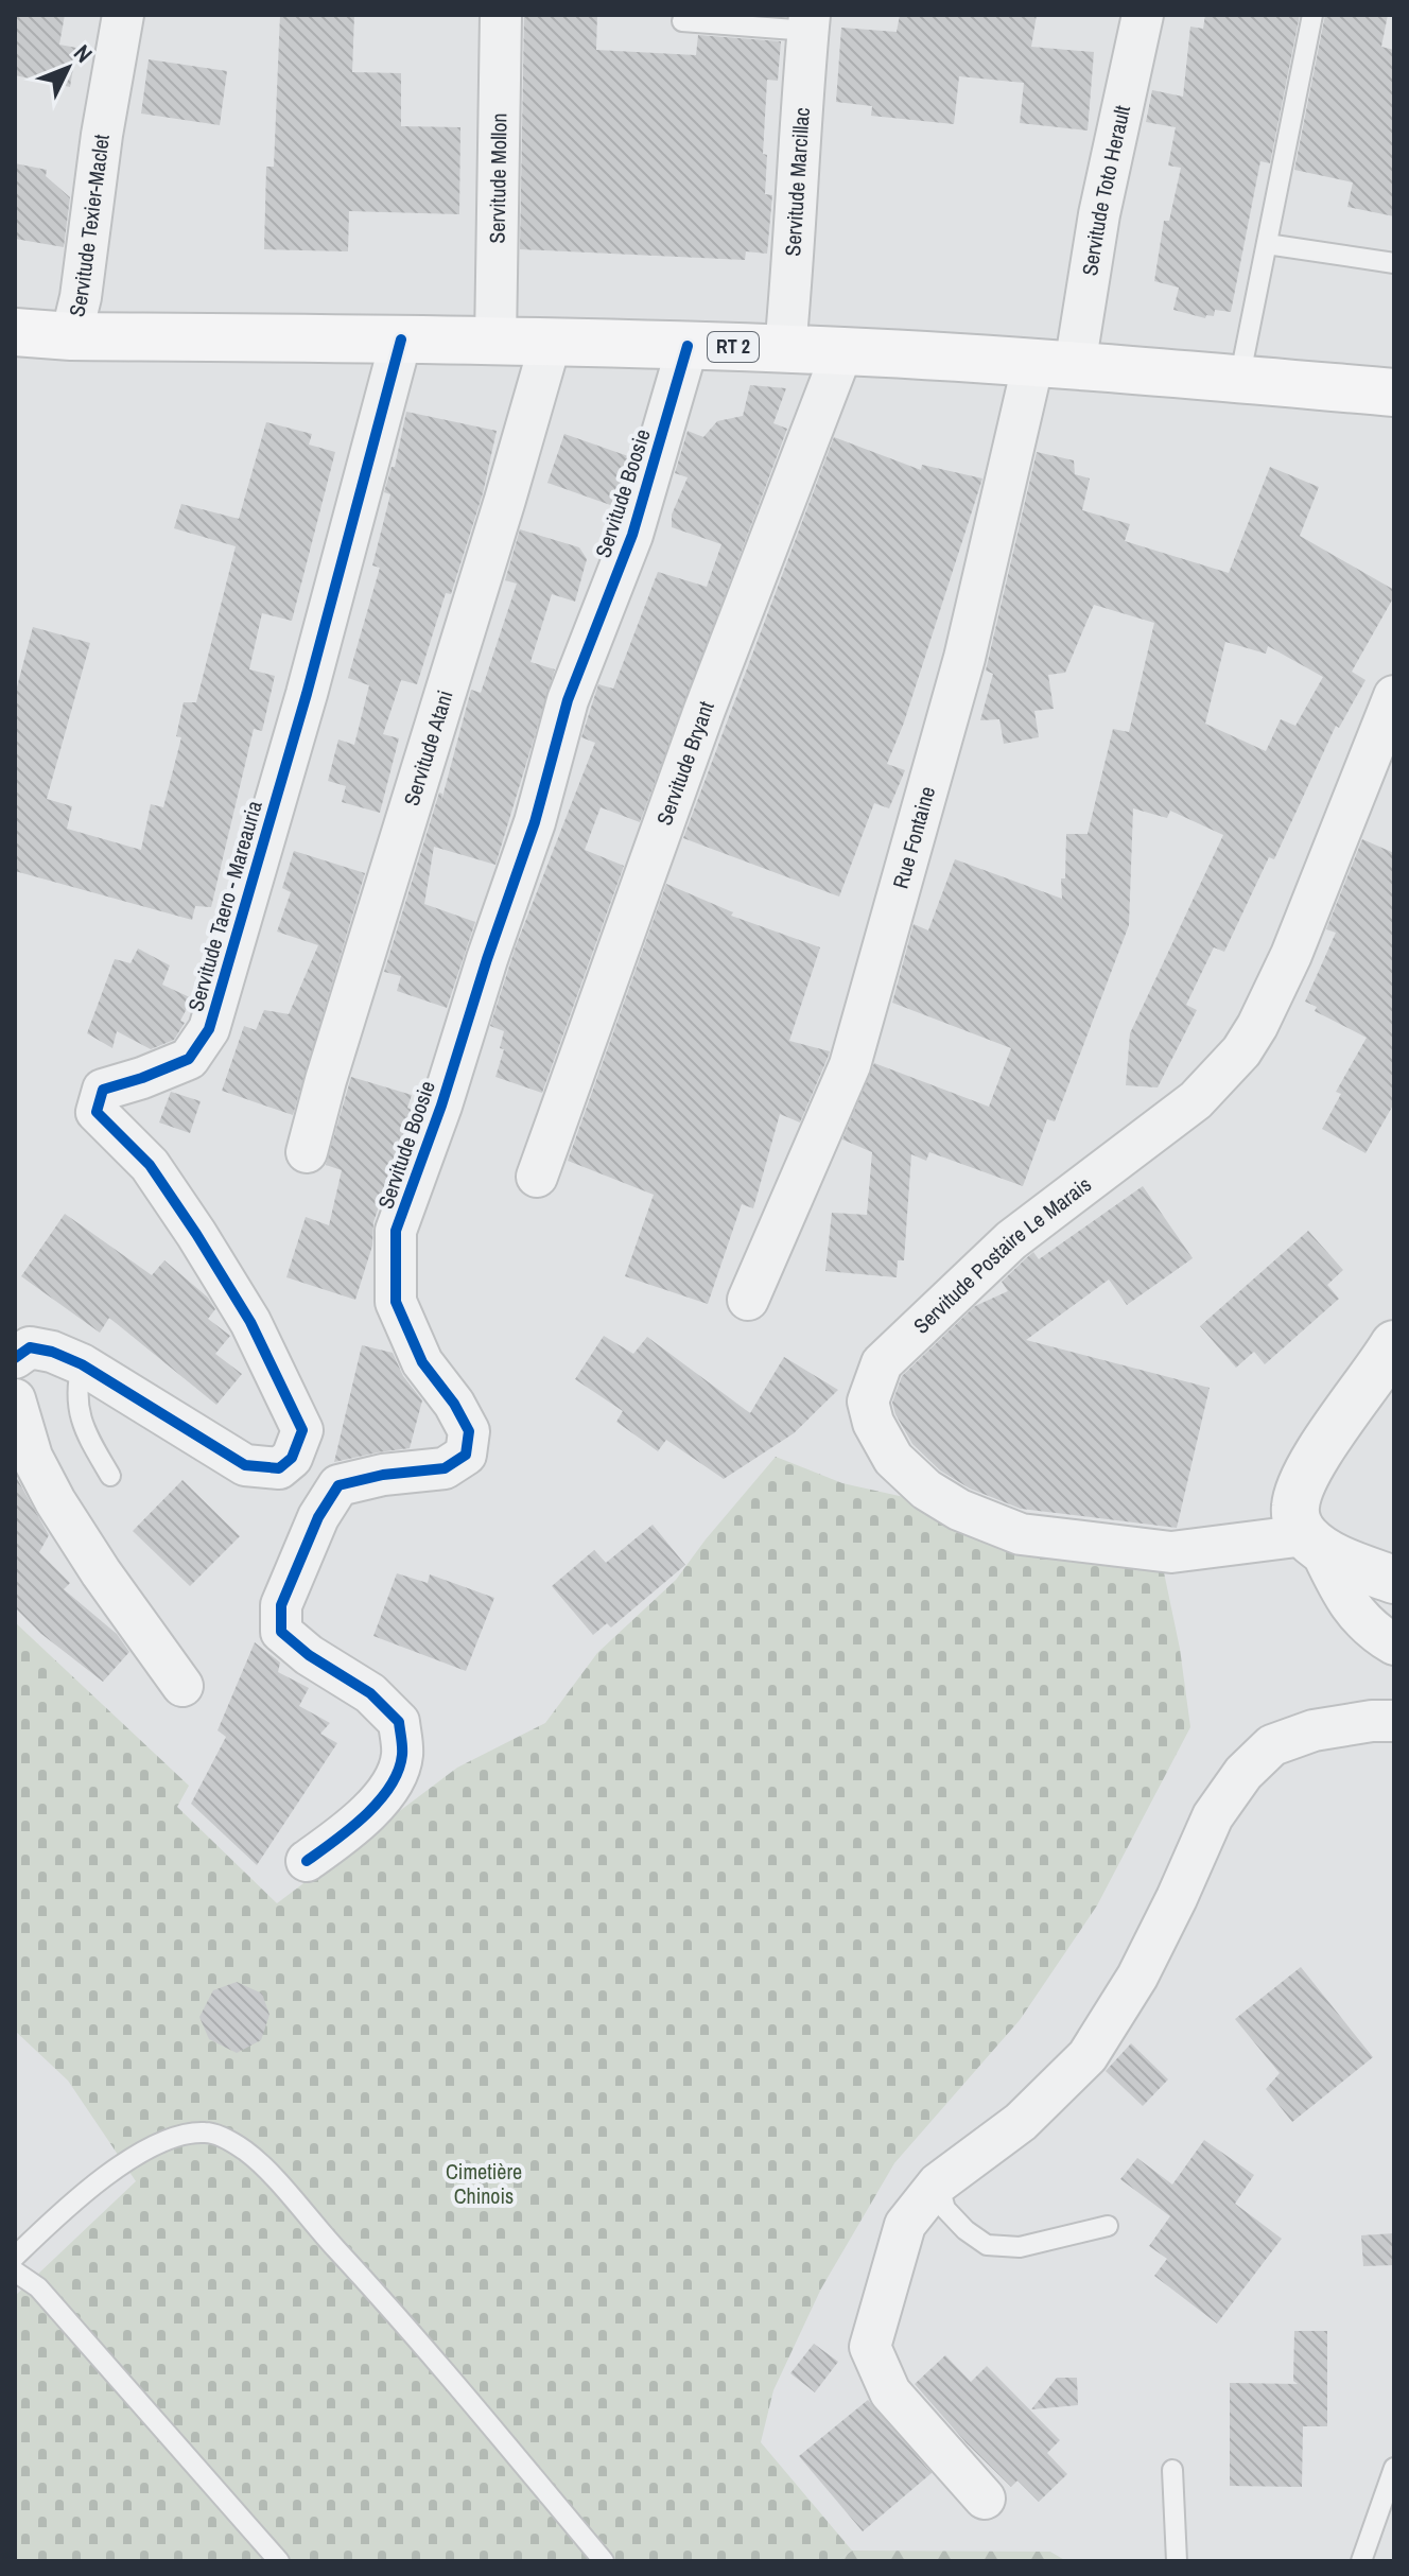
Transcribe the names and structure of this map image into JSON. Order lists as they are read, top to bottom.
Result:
{
  "streets": {
    "main road": ["RT 2"],
    "street": [
      "Servitude Mollon",
      "Servitude Marcillac",
      "Servitude Toto Herault",
      "Servitude Texier-Maclet",
      "Servitude Boosie",
      "Servitude Atani",
      "Servitude Bryant",
      "Rue Fontaine",
      "Servitude Taero - Mareauria",
      "Servitude Postaire Le Marais"
    ]
  },
  "crossings": [
    ["Servitude Mollon", "RT 2"],
    ["Servitude Marcillac", "RT 2"],
    ["Servitude Toto Herault", "RT 2"],
    ["Servitude Toto Herault", "Rue Fontaine"],
    ["Servitude Texier-Maclet", "RT 2"],
    ["RT 2", "Servitude Boosie"],
    ["RT 2", "Servitude Atani"],
    ["RT 2", "Servitude Bryant"],
    ["RT 2", "Rue Fontaine"],
    ["RT 2", "Servitude Taero - Mareauria"]
  ],
  "parks": ["Cimetière Chinois"],
  "north": "top right"
}
